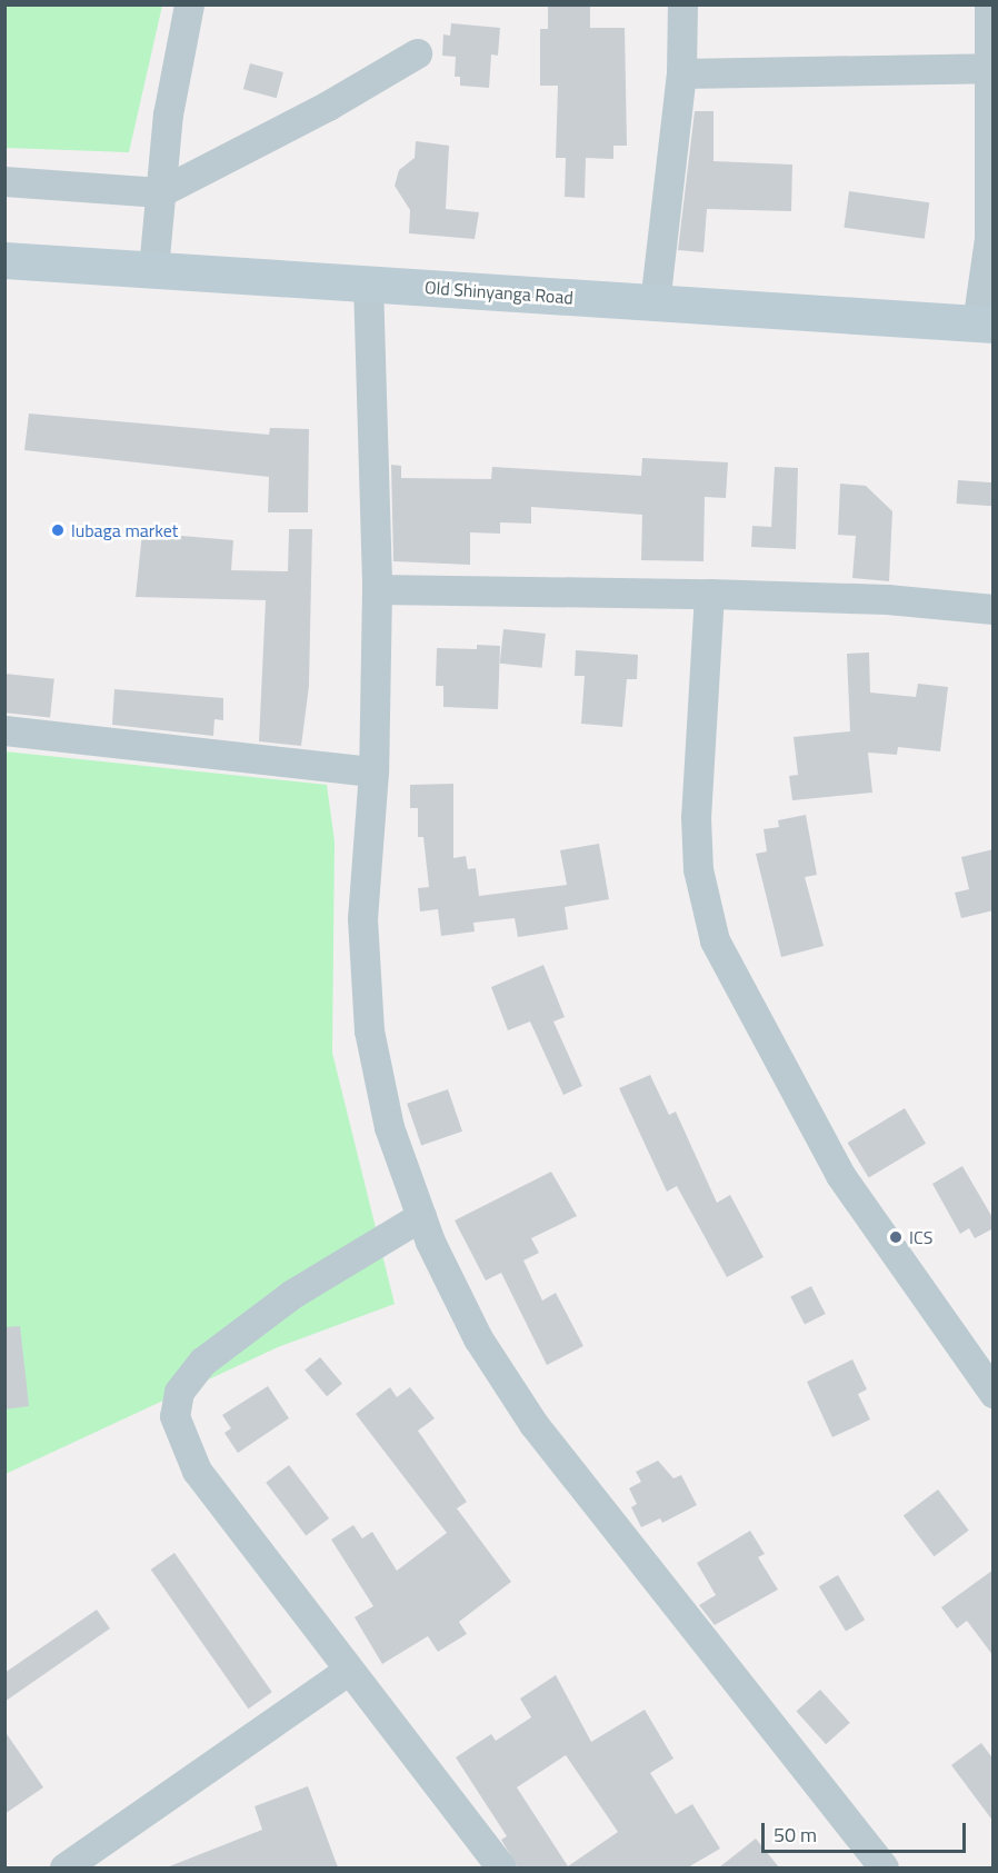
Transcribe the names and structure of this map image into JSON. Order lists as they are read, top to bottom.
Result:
{
  "streets": {
    "main road": ["Old Shinyanga Road"]
  },
  "places": ["lubaga market", "ICS"],
  "scale_bar": "50 m"
}
